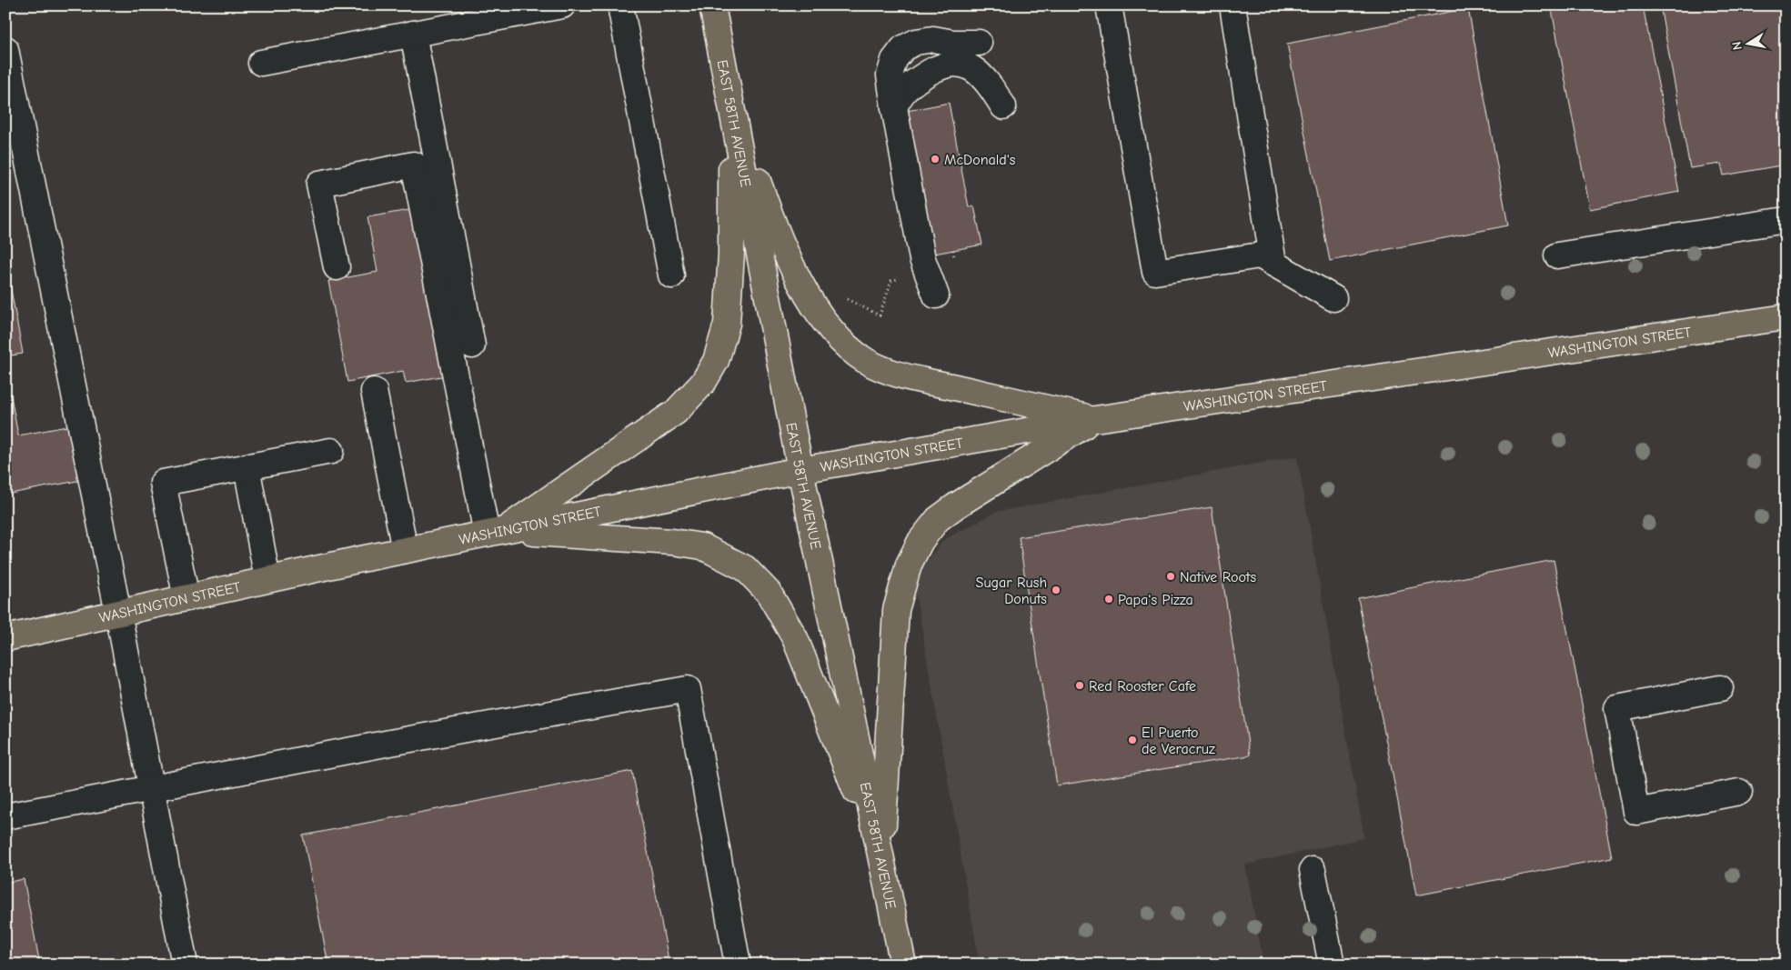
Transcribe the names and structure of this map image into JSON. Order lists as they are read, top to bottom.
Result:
{
  "streets": {
    "main road": ["EAST 58TH AVENUE", "WASHINGTON STREET"]
  },
  "crossings": [
    ["EAST 58TH AVENUE", "WASHINGTON STREET"]
  ],
  "places": [
    "McDonald's",
    "Native Roots",
    "Sugar Rush Donuts",
    "Papa's Pizza",
    "Red Rooster Cafe",
    "El Puerto de Veracruz"
  ],
  "north": "left"
}
